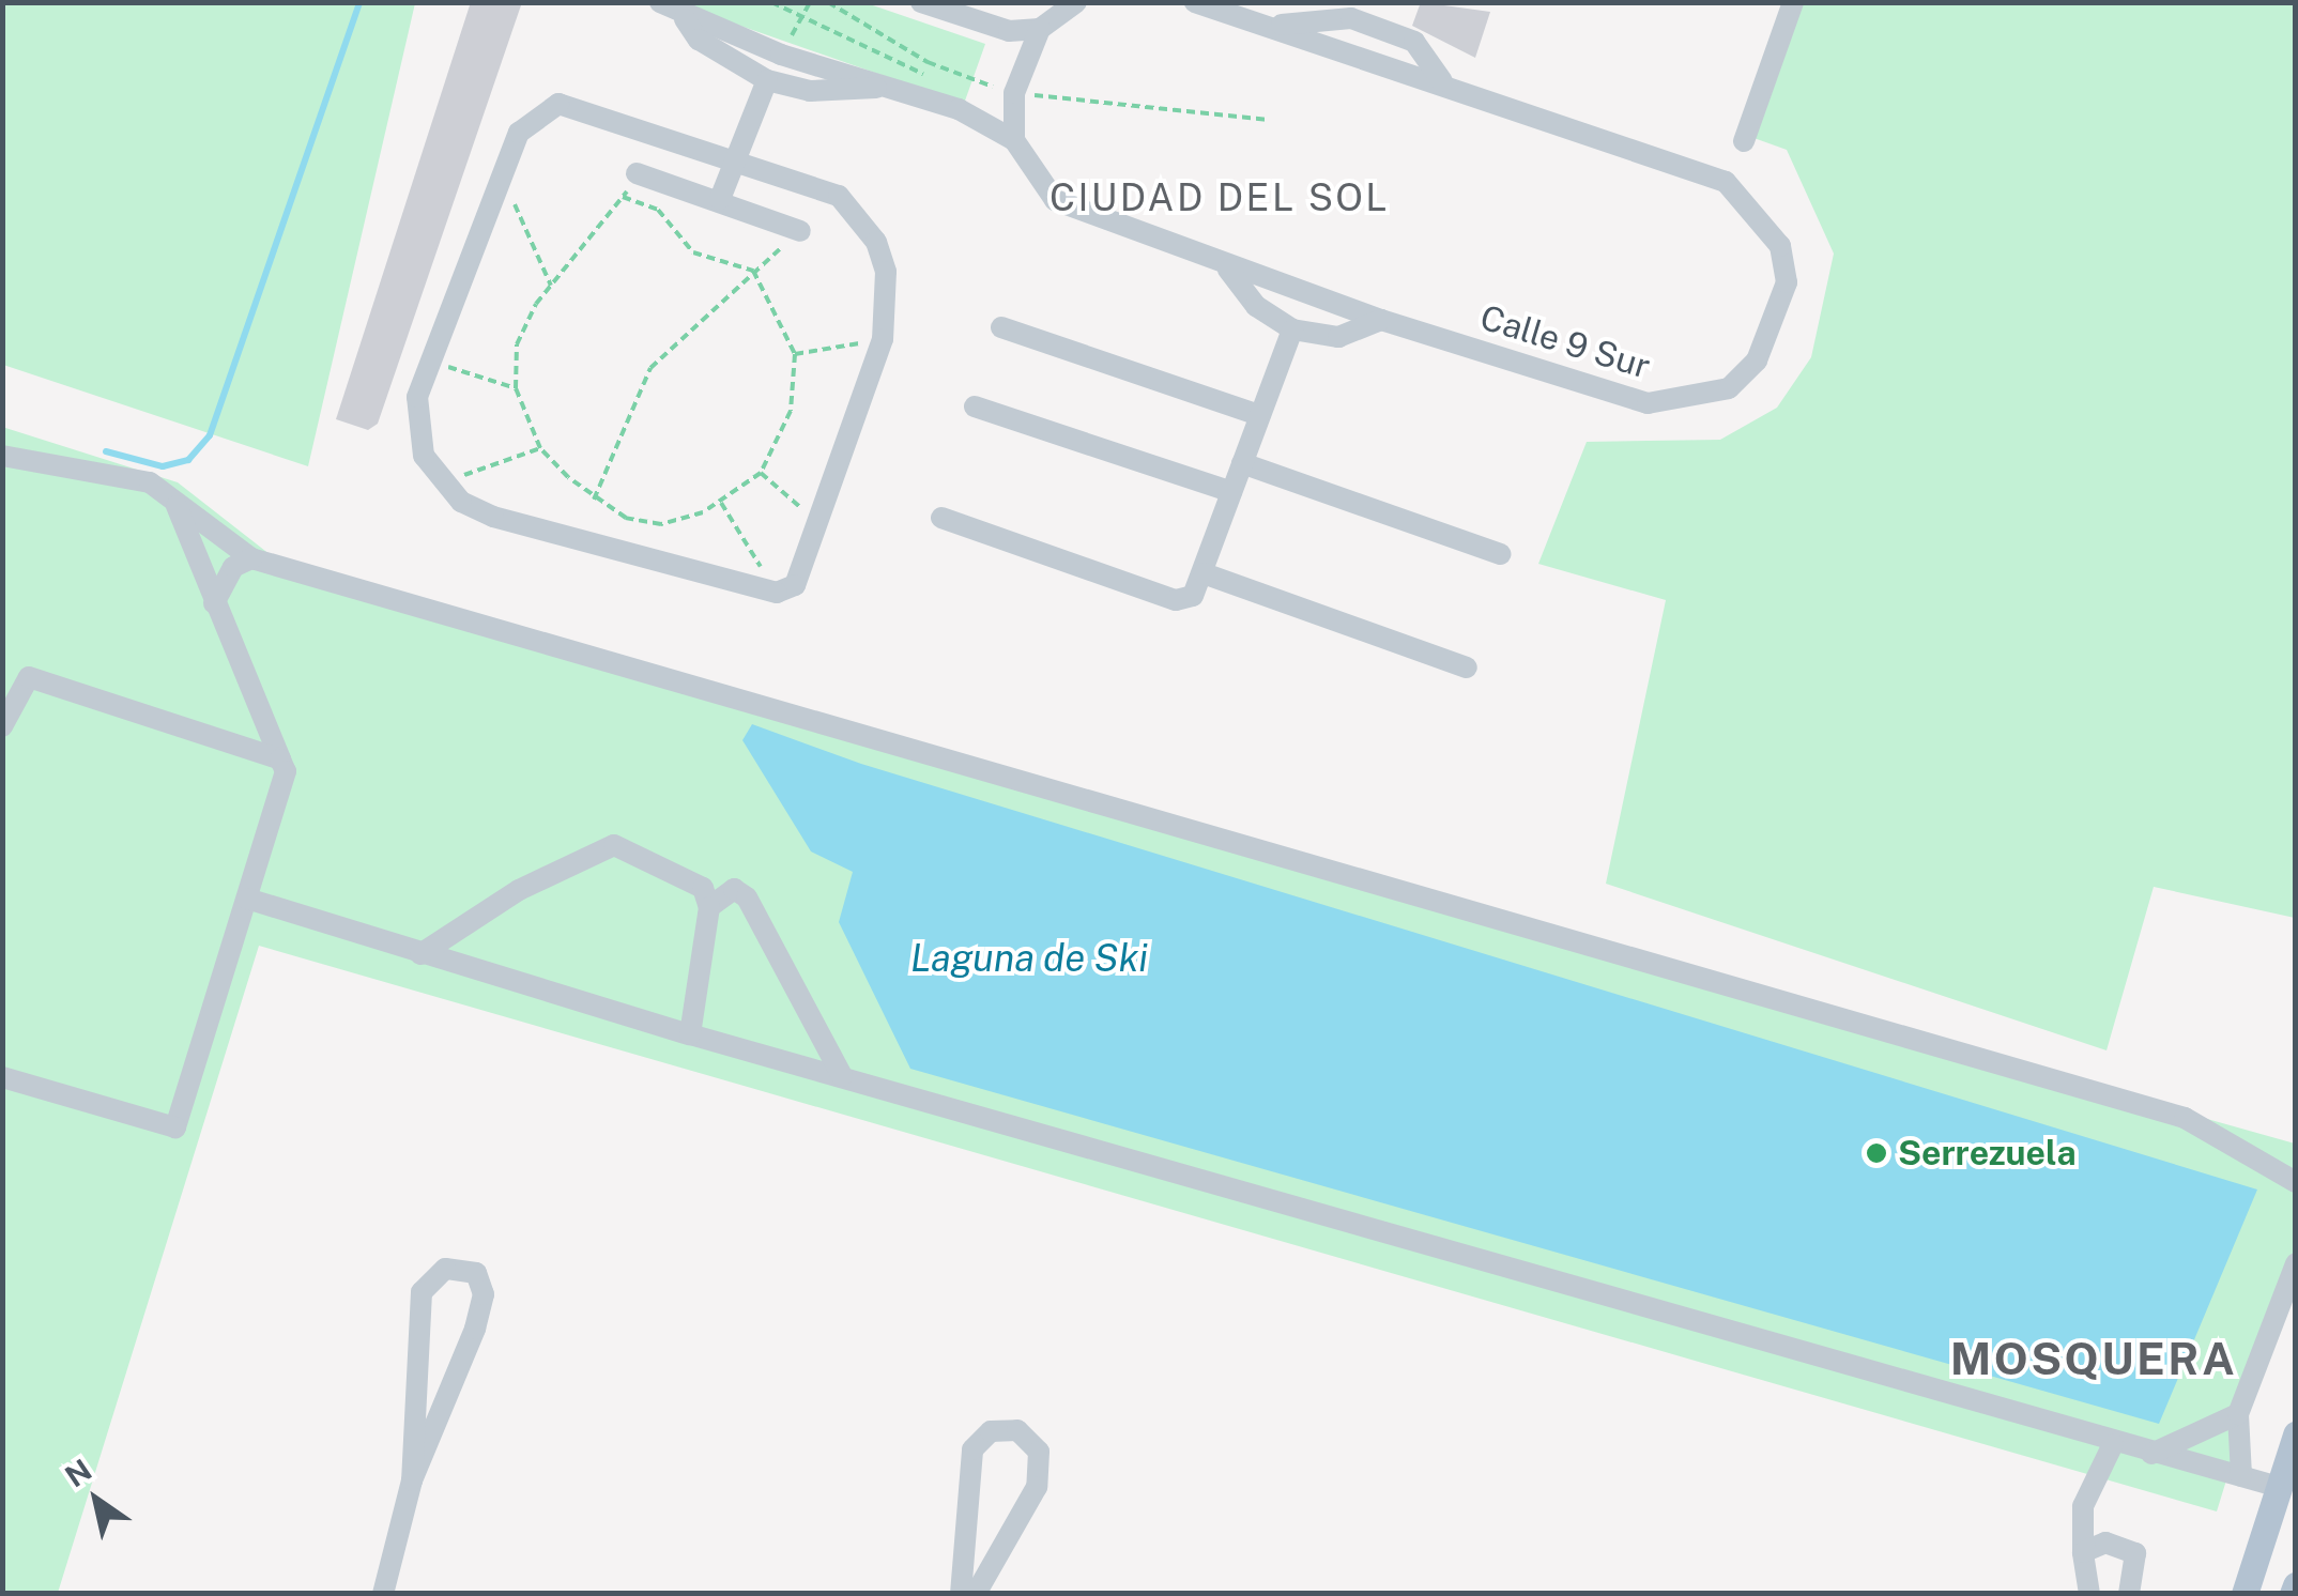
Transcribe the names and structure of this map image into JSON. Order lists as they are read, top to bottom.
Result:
{
  "streets": {
    "street": ["Calle 9 Sur"]
  },
  "districts": ["CIUDAD DEL SOL", "MOSQUERA"],
  "water": ["Laguna de Ski"],
  "places": ["Serrezuela"],
  "north": "top left"
}
